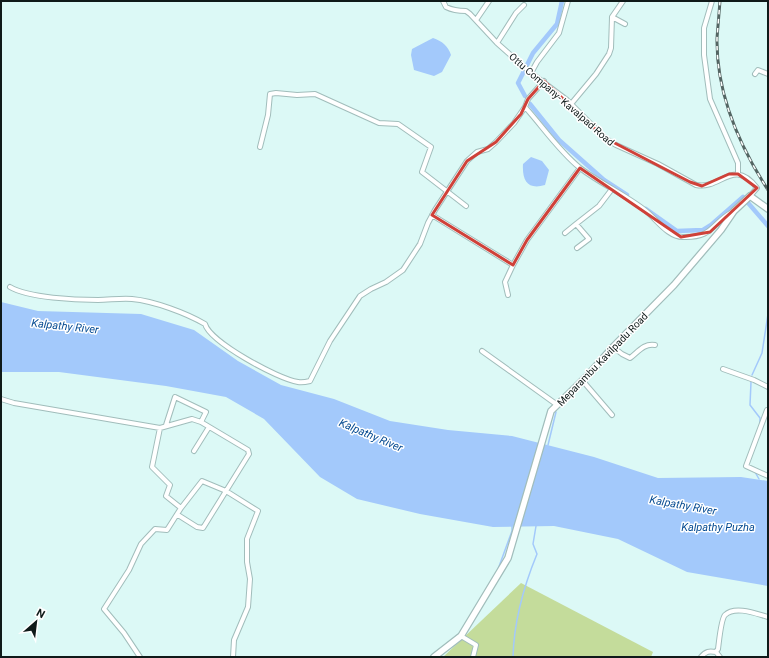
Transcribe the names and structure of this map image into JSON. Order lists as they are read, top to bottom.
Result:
{
  "streets": {
    "main road": ["Meparambu Kavilpadu Road"],
    "street": ["Ottu Company- Kavalpad Road"]
  },
  "crossings": [
    ["Ottu Company- Kavalpad Road", "Meparambu Kavilpadu Road"]
  ],
  "water": ["Kalpathy River", "Kalpathy Puzha"],
  "north": "top right"
}
